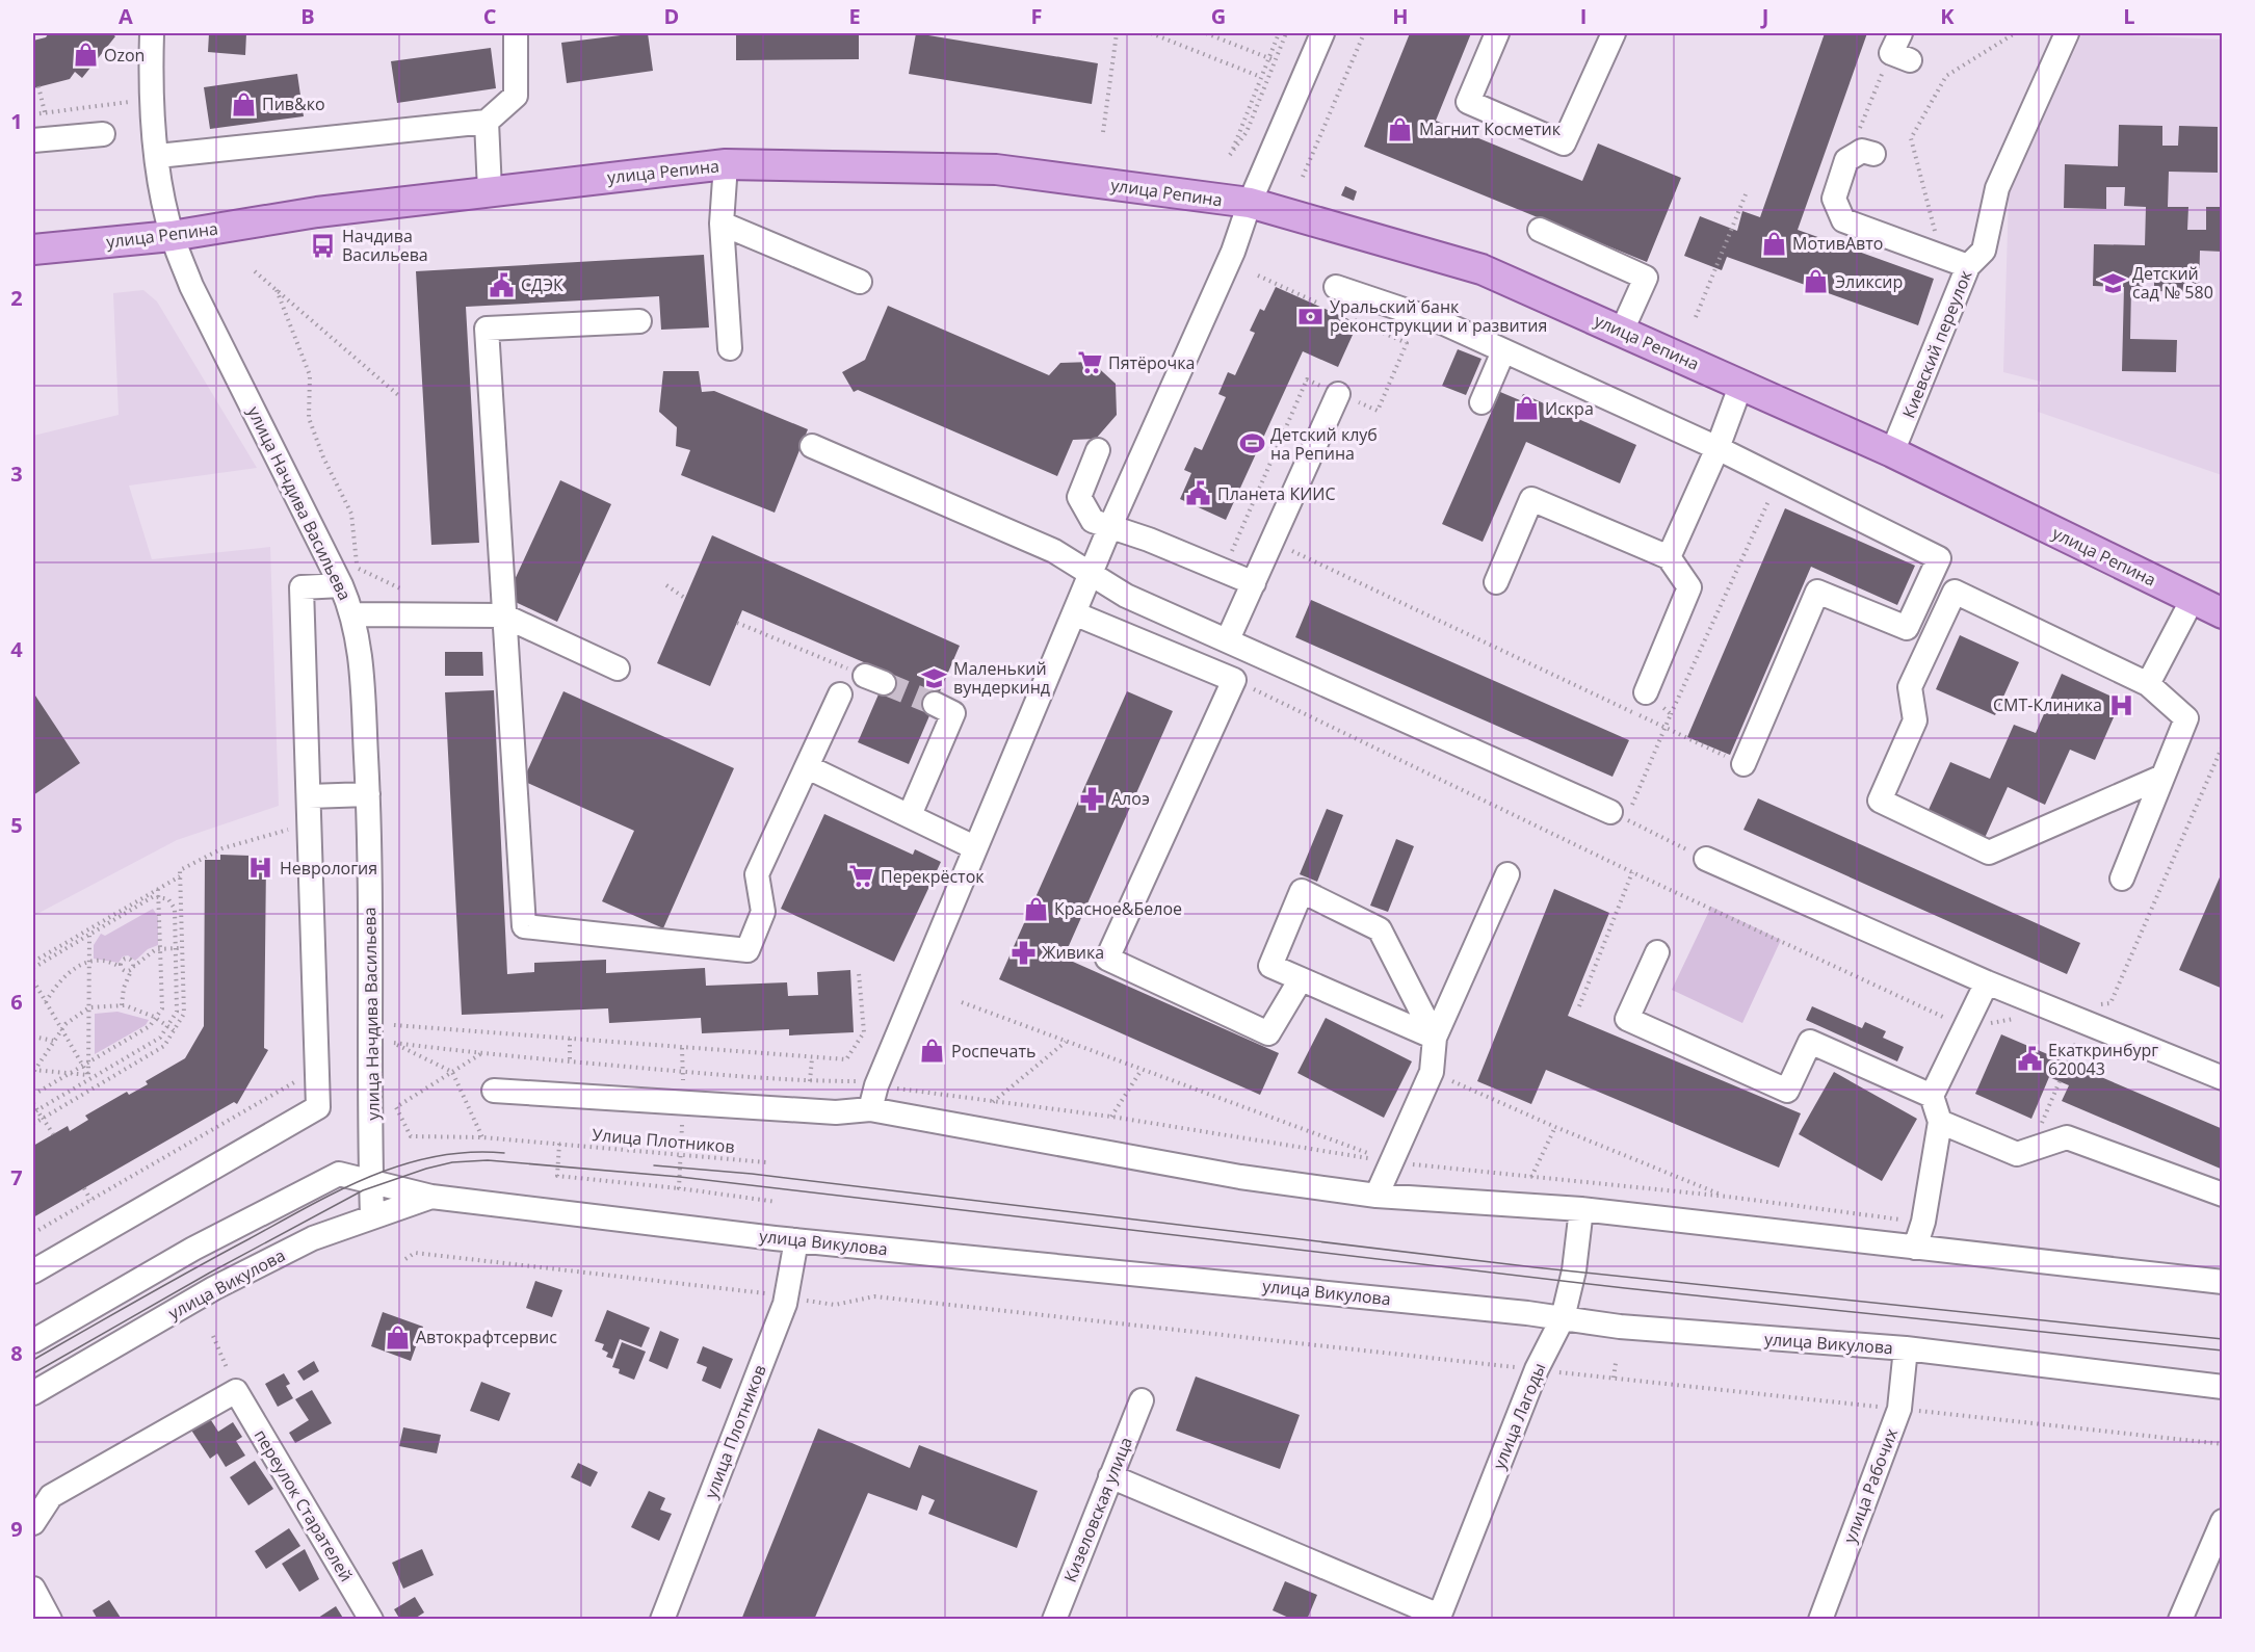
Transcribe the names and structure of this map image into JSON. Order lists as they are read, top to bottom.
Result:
{
  "streets": {
    "main road": ["улица Репина"],
    "street": [
      "Киевский переулок",
      "улица Начдива Васильева",
      "улица Викулова",
      "улица Лагоды",
      "улица Плотников",
      "улица Рабочих",
      "переулок Старателей",
      "Кизеловская улица"
    ],
    "path": ["Улица Плотников"]
  },
  "crossings": [
    ["улица Репина", "Киевский переулок"],
    ["улица Репина", "улица Начдива Васильева"],
    ["улица Начдива Васильева", "улица Викулова"],
    ["улица Викулова", "улица Лагоды"],
    ["улица Викулова", "улица Плотников"],
    ["улица Викулова", "улица Рабочих"]
  ],
  "places": {
    "shop": [
      "Ozon",
      "Пив&ко",
      "Магнит Косметик",
      "МотивАвто",
      "Эликсир",
      "Искра",
      "Красное&Белое",
      "Роспечать",
      "Автокрафтсервис"
    ],
    "bus stop": ["Начдива Васильева"],
    "school or university": ["Детский сад № 580", "Маленький вундеркинд"],
    "public building": ["СДЭК", "Планета КИИС", "Екаткринбург 620043"],
    "bank": ["Уральский банк реконструкции и развития"],
    "supermarket": ["Пятёрочка", "Перекрёсток"],
    "sports": ["Детский клуб на Репина"],
    "hospital": ["СМТ-Клиника", "Неврология"],
    "pharmacy": ["Алоэ", "Живика"]
  },
  "grid": {
    "columns": [
      "A",
      "B",
      "C",
      "D",
      "E",
      "F",
      "G",
      "H",
      "I",
      "J",
      "K",
      "L"
    ],
    "rows": [
      "1",
      "2",
      "3",
      "4",
      "5",
      "6",
      "7",
      "8",
      "9"
    ]
  }
}
